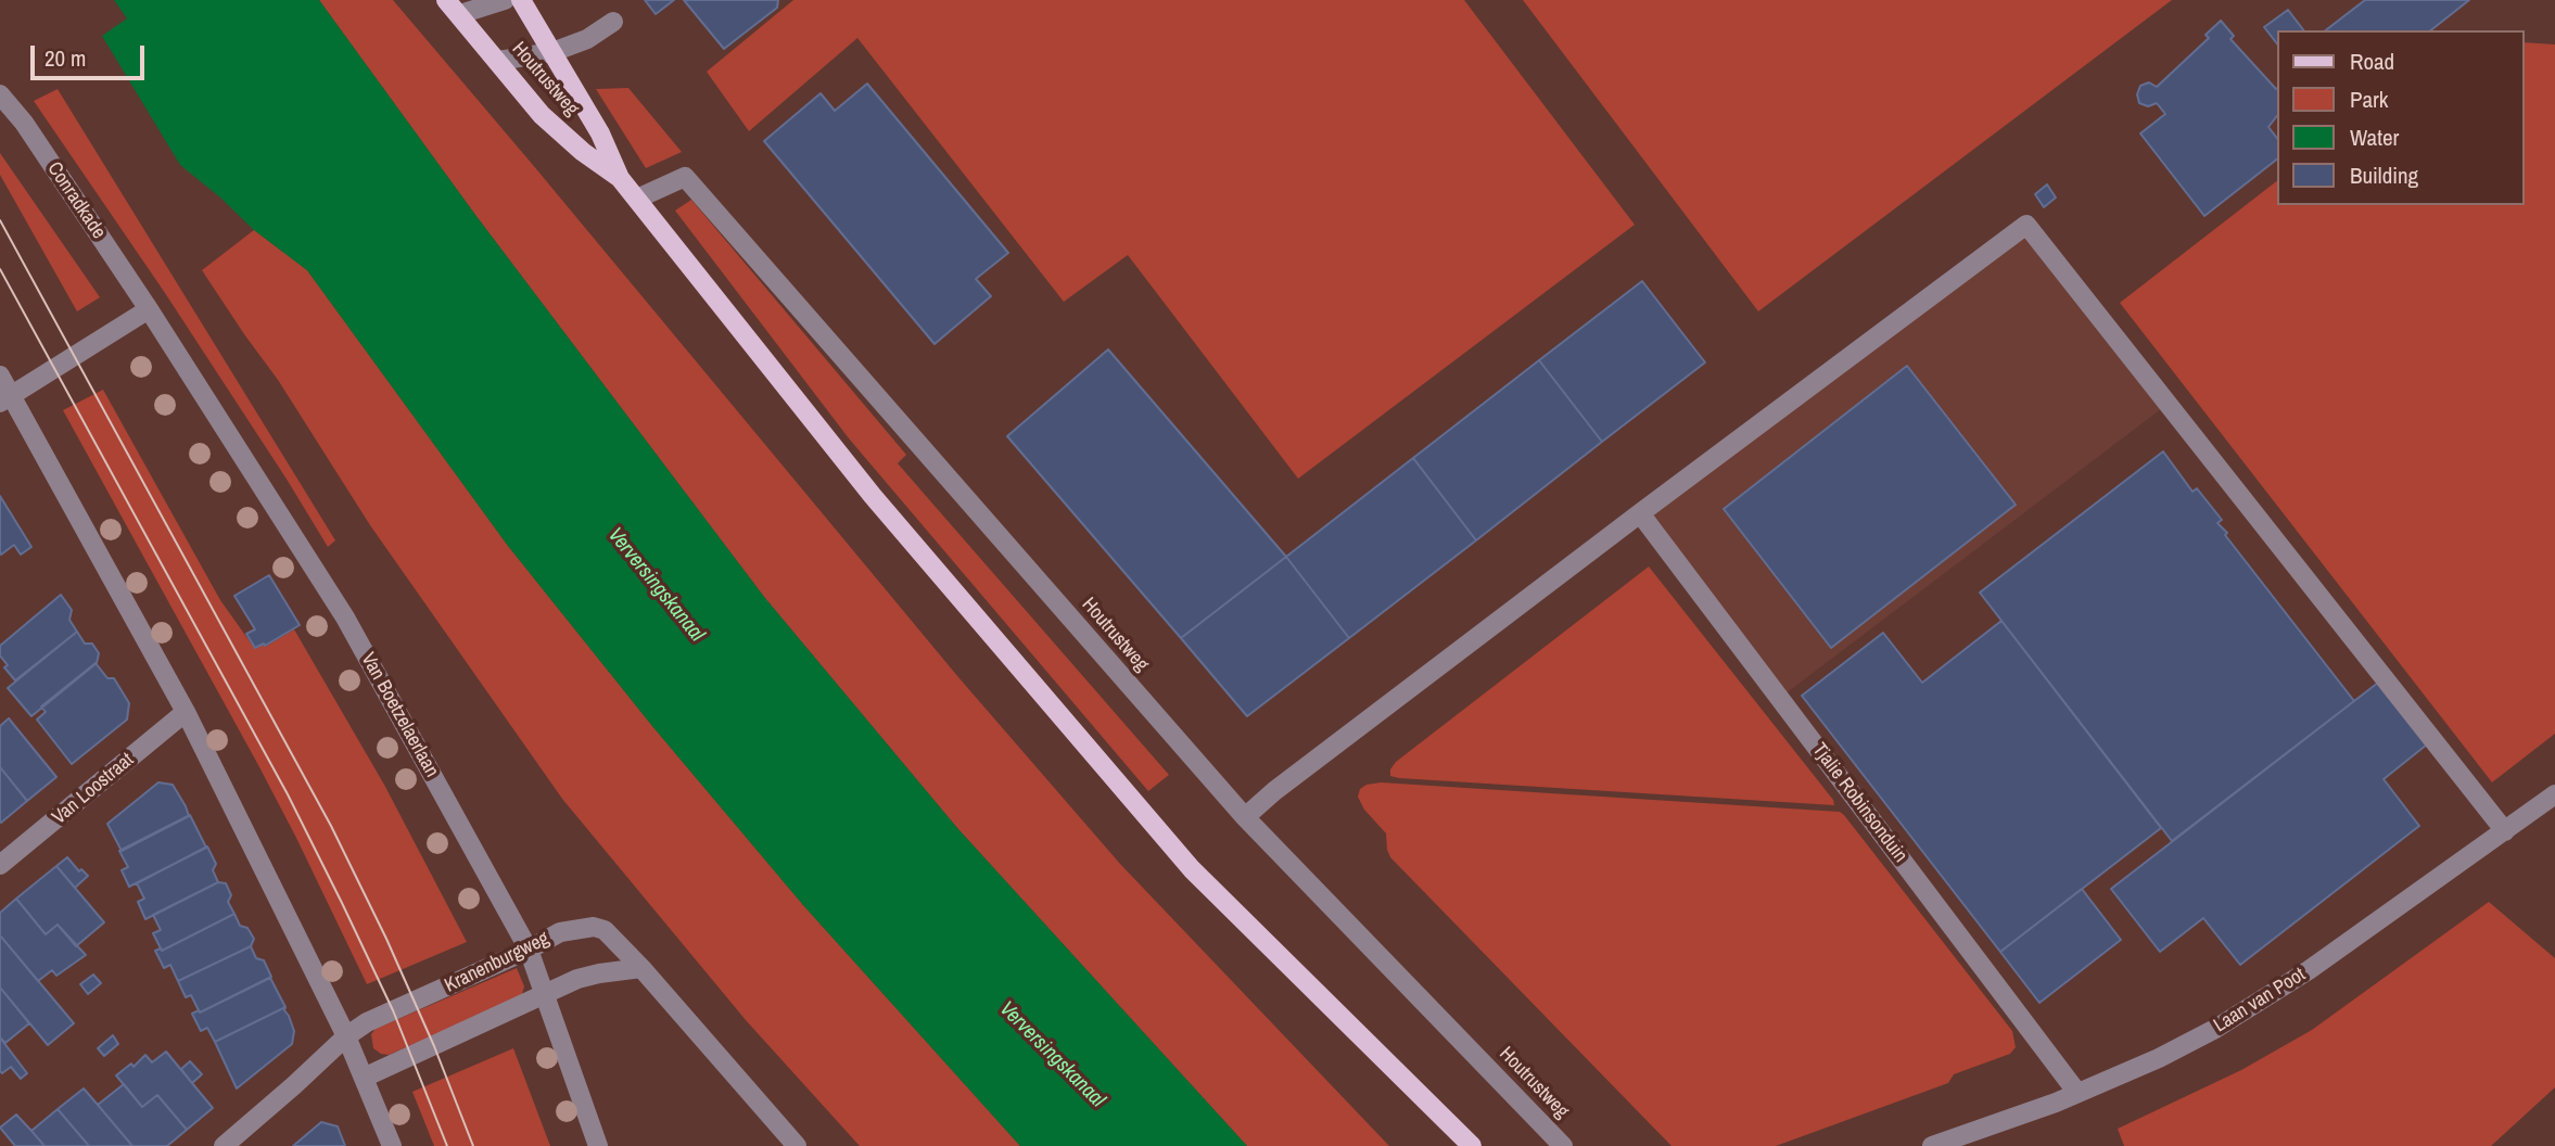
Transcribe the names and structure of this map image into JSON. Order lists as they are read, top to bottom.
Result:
{
  "streets": {
    "main road": ["Houtrustweg"],
    "street": [
      "Conradkade",
      "Van Boetzelaerlaan",
      "Van Loostraat",
      "Tjalie Robinsonduin",
      "Kranenburgweg",
      "Laan van Poot"
    ]
  },
  "crossings": [
    ["Conradkade", "Van Boetzelaerlaan"],
    ["Van Boetzelaerlaan", "Kranenburgweg"],
    ["Tjalie Robinsonduin", "Laan van Poot"]
  ],
  "water": ["Verversingskanaal"],
  "legend": [
    "Road",
    "Park",
    "Water",
    "Building"
  ],
  "scale_bar": "20 m"
}
